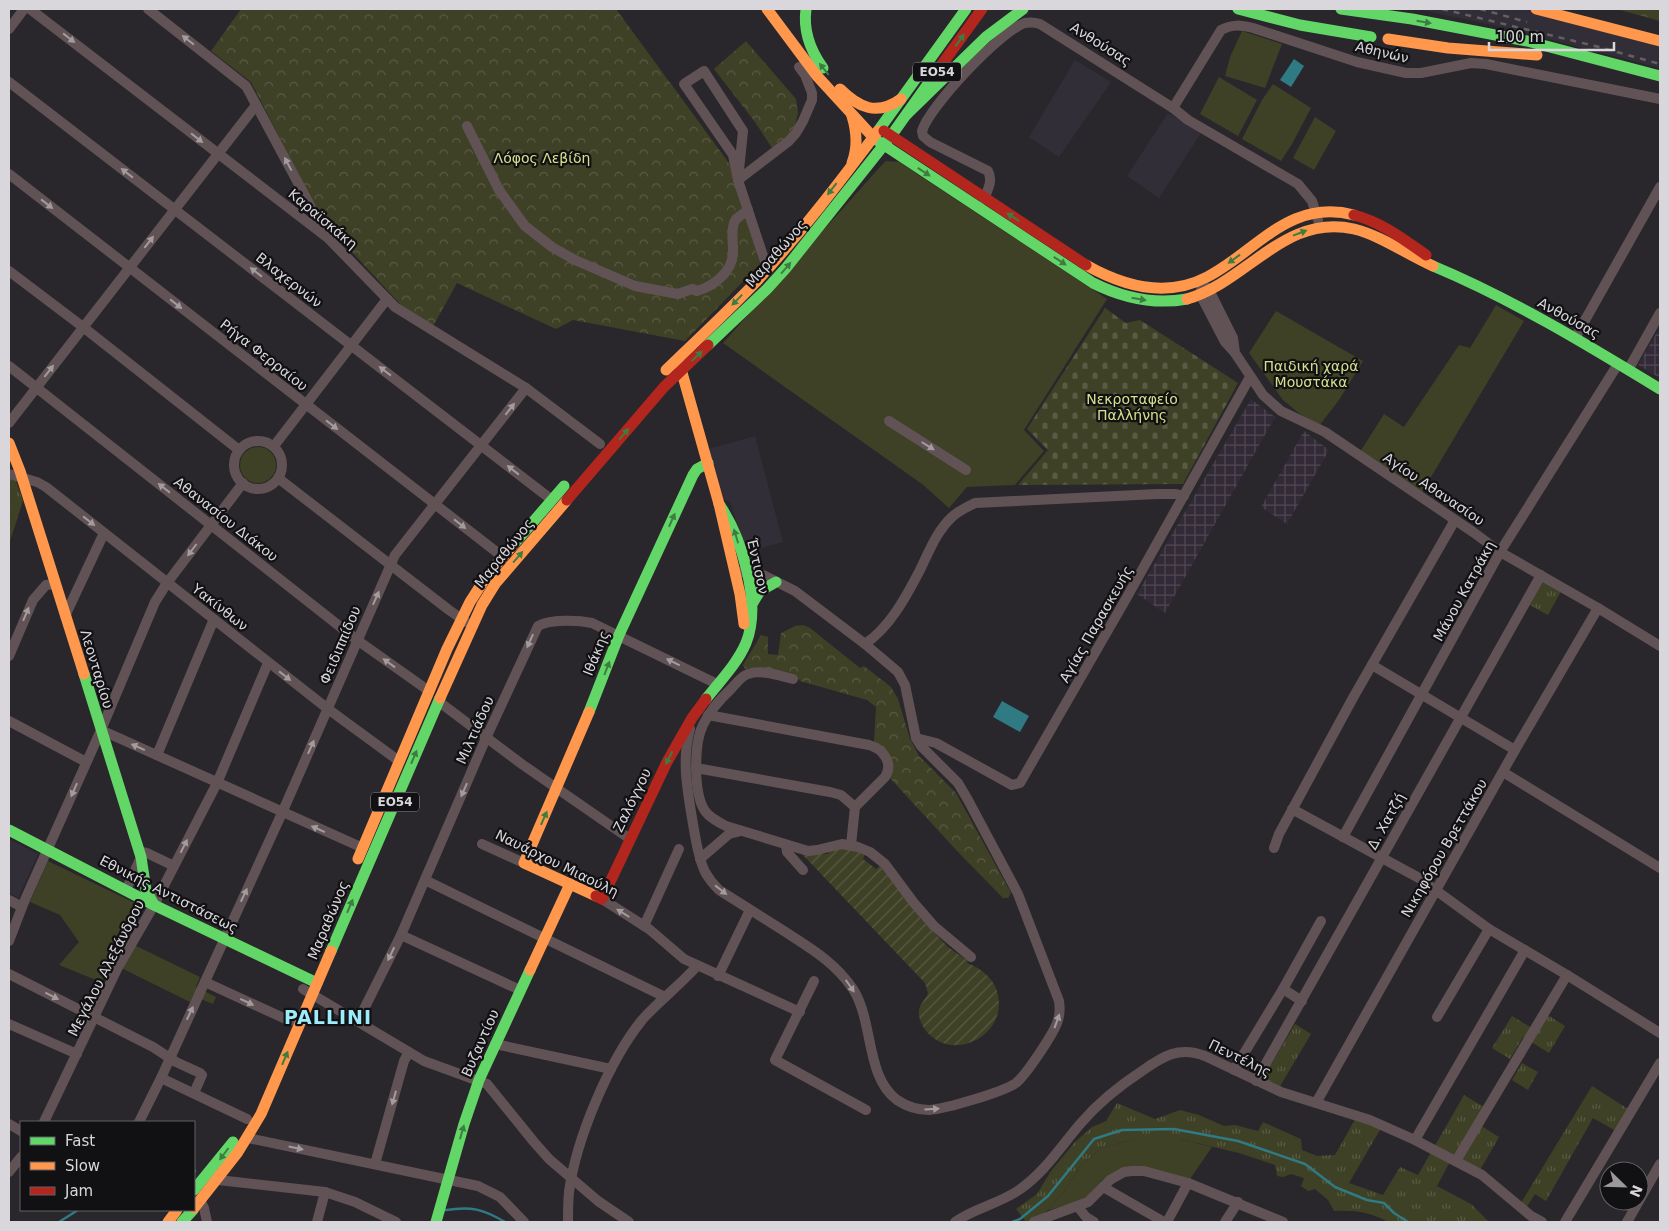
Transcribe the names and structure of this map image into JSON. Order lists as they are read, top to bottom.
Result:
{
  "streets": {
    "main road": [
      "Ανθούσας",
      "ΕΟ54",
      "Μαραθώνος",
      "Έντισον",
      "Ιθάκης",
      "Λεονταρίου",
      "Ζαλόγγου",
      "Ναυάρχου Μιαούλη",
      "Εθνικής Αντιστάσεως",
      "Βυζαντίου"
    ],
    "street": [
      "Αθηνών",
      "Καραϊσκάκη",
      "Βλαχερνών",
      "Ρήγα Φερραίου",
      "Αγίου Αθανασίου",
      "Αθανασίου Διάκου",
      "Μάνου Κατράκη",
      "Υακίνθων",
      "Αγίας Παρασκευής",
      "Φειδιππίδου",
      "Μιλτιάδου",
      "Δ. Χατζή",
      "Νικηφόρου Βρεττάκου",
      "Μεγάλου Αλεξάνδρου",
      "Πεντέλης"
    ]
  },
  "crossings": [
    ["Ανθούσας", "Αθηνών"],
    ["Ανθούσας", "Μαραθώνος"],
    ["Ανθούσας", "Αγίου Αθανασίου"],
    ["Ανθούσας", "Μάνου Κατράκη"],
    ["Καραϊσκάκη", "Μαραθώνος"],
    ["Καραϊσκάκη", "Φειδιππίδου"],
    ["Μαραθώνος", "Βλαχερνών"],
    ["Μαραθώνος", "Ρήγα Φερραίου"],
    ["Μαραθώνος", "Αθανασίου Διάκου"],
    ["Μαραθώνος", "Έντισον"],
    ["Μαραθώνος", "Υακίνθων"],
    ["Μαραθώνος", "Εθνικής Αντιστάσεως"],
    ["Βλαχερνών", "Φειδιππίδου"],
    ["Ρήγα Φερραίου", "Φειδιππίδου"],
    ["Αγίου Αθανασίου", "Μάνου Κατράκη"],
    ["Αγίου Αθανασίου", "Αγίας Παρασκευής"],
    ["Αγίου Αθανασίου", "Δ. Χατζή"],
    ["Αγίου Αθανασίου", "Νικηφόρου Βρεττάκου"],
    ["Αθανασίου Διάκου", "Φειδιππίδου"],
    ["Έντισον", "Ιθάκης"],
    ["Έντισον", "Μιλτιάδου"],
    ["Έντισον", "Ζαλόγγου"],
    ["Υακίνθων", "Φειδιππίδου"],
    ["Υακίνθων", "Λεονταρίου"],
    ["Υακίνθων", "Μεγάλου Αλεξάνδρου"],
    ["Φειδιππίδου", "Εθνικής Αντιστάσεως"],
    ["Ιθάκης", "Μιλτιάδου"],
    ["Ιθάκης", "Ναυάρχου Μιαούλη"],
    ["Λεονταρίου", "Εθνικής Αντιστάσεως"],
    ["Λεονταρίου", "Μεγάλου Αλεξάνδρου"],
    ["Ζαλόγγου", "Ναυάρχου Μιαούλη"],
    ["Δ. Χατζή", "Πεντέλης"],
    ["Νικηφόρου Βρεττάκου", "Πεντέλης"],
    ["Ναυάρχου Μιαούλη", "Βυζαντίου"],
    ["Εθνικής Αντιστάσεως", "Μεγάλου Αλεξάνδρου"]
  ],
  "one_way": [
    "Βλαχερνών",
    "Φειδιππίδου",
    "Ιθάκης",
    "Ζαλόγγου"
  ],
  "districts": ["PALLINI"],
  "parks": ["Λόφος Λεβίδη", "Παιδική χαρά Μουστάκα", "Νεκροταφείο Παλλήνης"],
  "legend": ["Fast", "Slow", "Jam"],
  "scale_bar": "100 m",
  "north": "bottom right"
}
